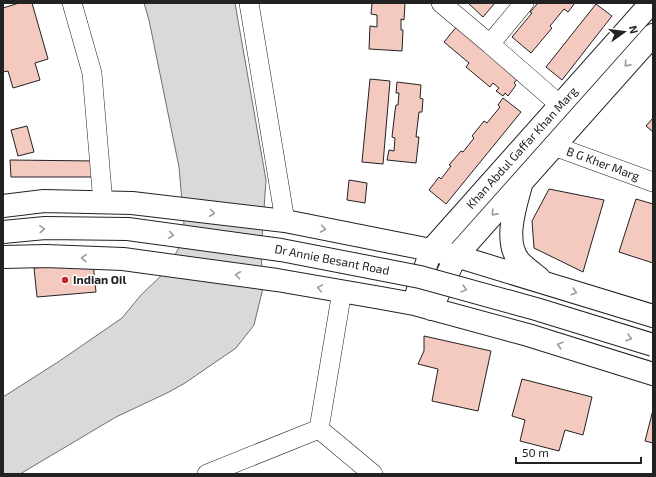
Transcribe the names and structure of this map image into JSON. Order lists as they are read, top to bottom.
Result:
{
  "streets": {
    "main road": ["Khan Abdul Gaffar Khan Marg", "Dr Annie Besant Road"],
    "street": ["B G Kher Marg"]
  },
  "crossings": [
    ["Khan Abdul Gaffar Khan Marg", "B G Kher Marg"]
  ],
  "places": ["Indian Oil"],
  "scale_bar": "50 m",
  "north": "right"
}
